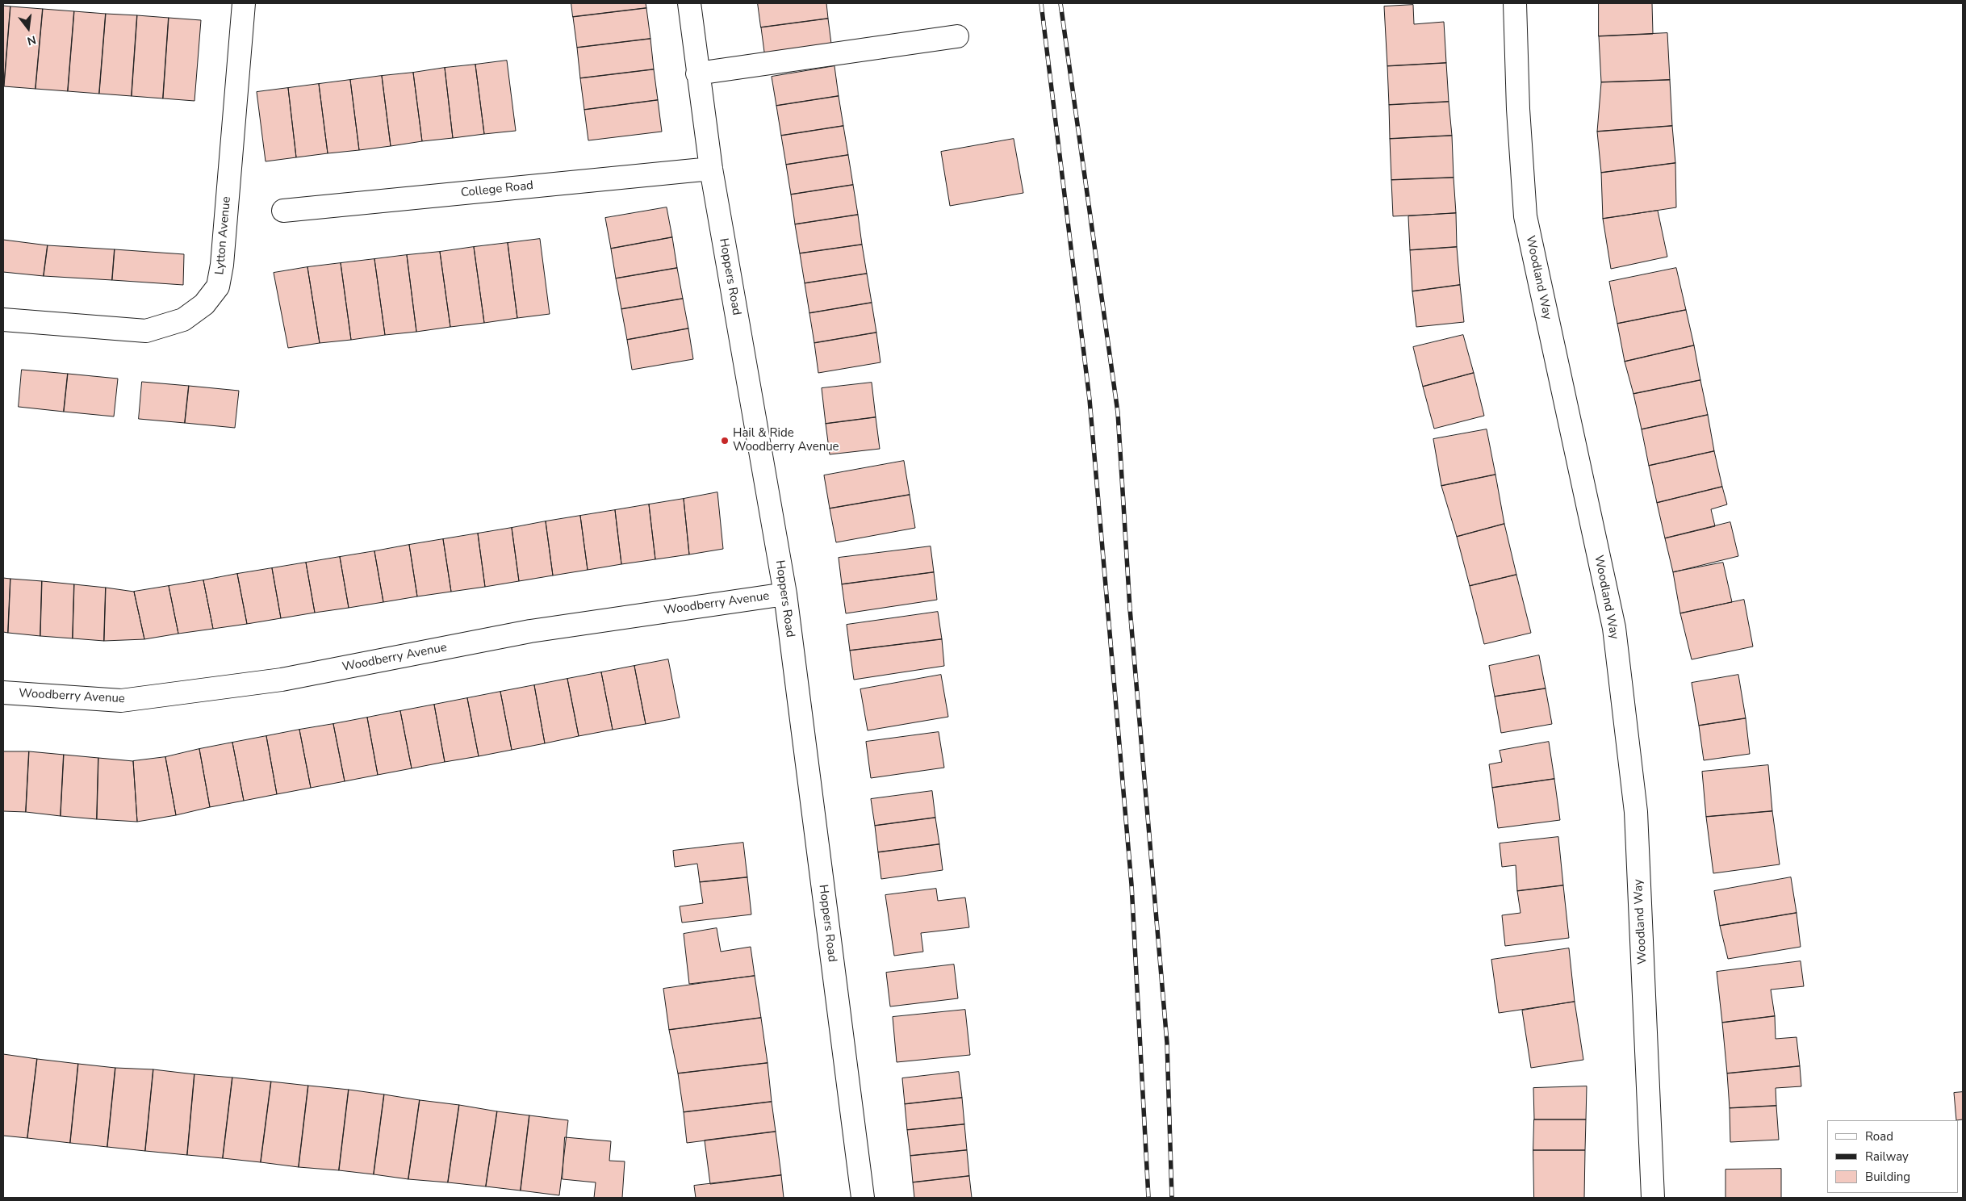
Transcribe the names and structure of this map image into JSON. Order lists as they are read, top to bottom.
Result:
{
  "streets": {
    "street": [
      "College Road",
      "Lytton Avenue",
      "Hoppers Road",
      "Woodland Way",
      "Woodberry Avenue"
    ]
  },
  "crossings": [
    ["College Road", "Hoppers Road"],
    ["Hoppers Road", "Woodberry Avenue"]
  ],
  "places": ["Hail & Ride Woodberry Avenue"],
  "legend": ["Road", "Railway", "Building"],
  "north": "bottom"
}
